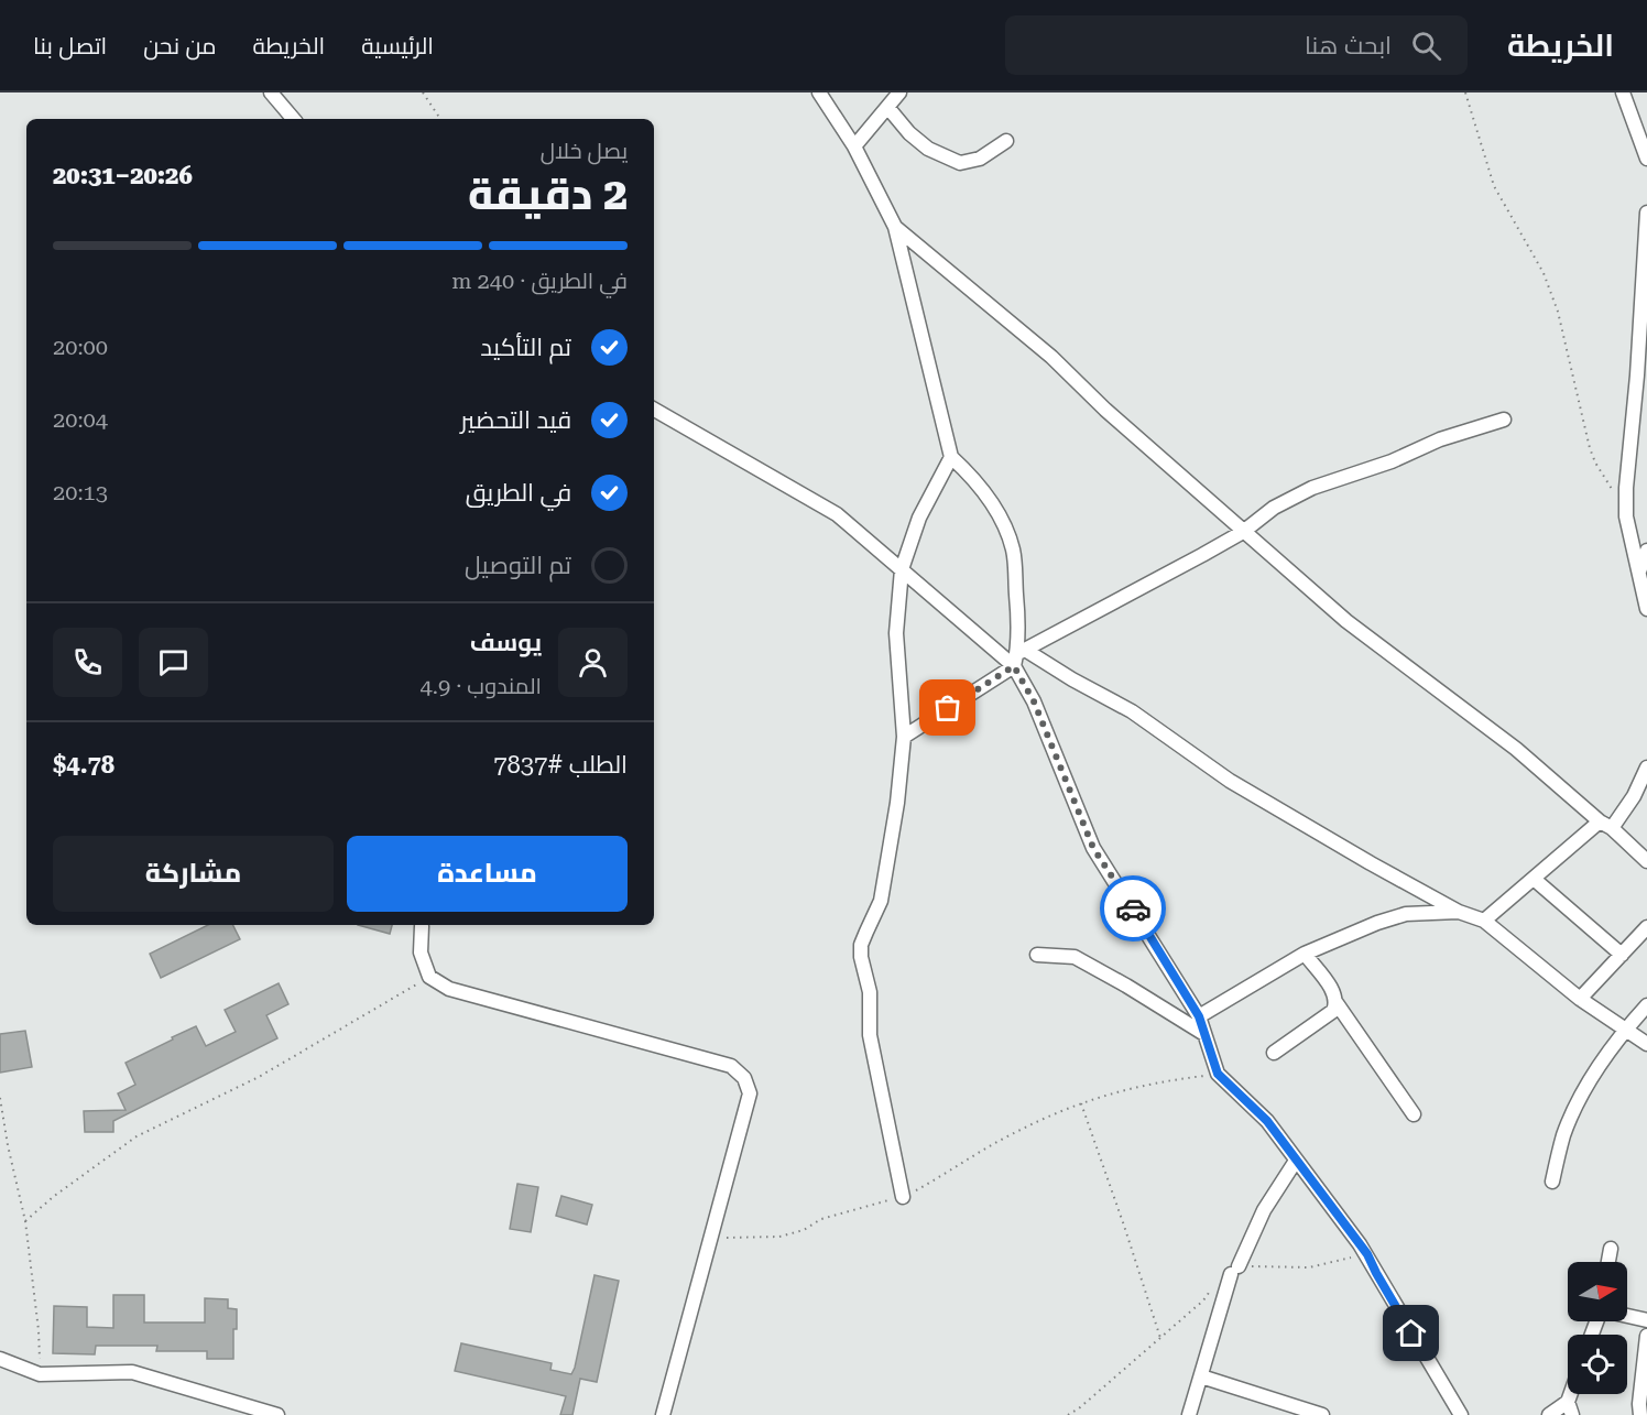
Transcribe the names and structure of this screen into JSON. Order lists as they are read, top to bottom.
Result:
{
  "north": "right",
  "page": {
    "header": "الخريطة",
    "search": "ابحث هنا",
    "nav": [
      "الرئيسية",
      "الخريطة",
      "من نحن",
      "اتصل بنا"
    ],
    "heading": ["2 دقيقة", "يصل خلال", "20:26–20:31"],
    "panel": [
      "يوسف",
      "المندوب · 4.9",
      "الطلب #7837",
      "$4.78"
    ],
    "bar": "في الطريق · 240 m",
    "list": [
      ["تم التأكيد", "20:00"],
      ["قيد التحضير", "20:04"],
      ["في الطريق", "20:13"],
      "تم التوصيل"
    ],
    "buttons": ["مساعدة", "مشاركة"]
  }
}
